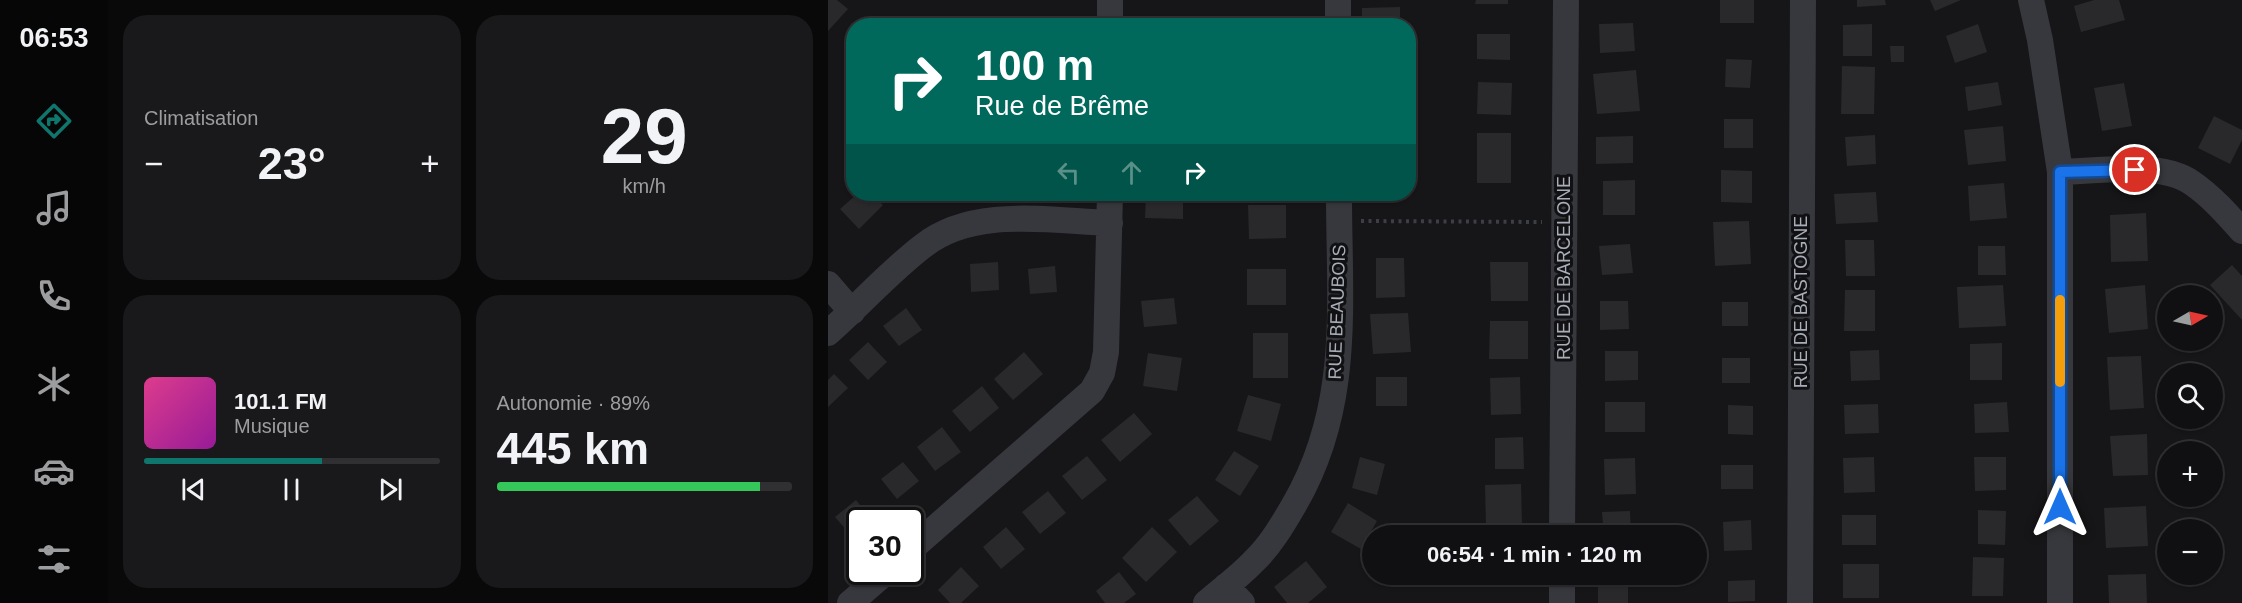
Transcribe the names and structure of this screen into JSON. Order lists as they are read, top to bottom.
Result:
{
  "streets": {
    "street": ["RUE DE BARCELONE", "RUE DE BASTOGNE", "RUE BEAUBOIS"]
  },
  "north": "right",
  "page": {
    "tabs": "06:53",
    "tile": [
      "Climatisation",
      ["29", "km/h"],
      ["Autonomie · 89%", "445 km"]
    ],
    "turn": ["100 m", "Rue de Brême"],
    "heat": ["−", "23°", "+"],
    "map_buttons": ["+", "−"],
    "song": ["101.1 FM", "Musique"],
    "limit": "30",
    "trip": "06:54 · 1 min · 120 m"
  }
}
